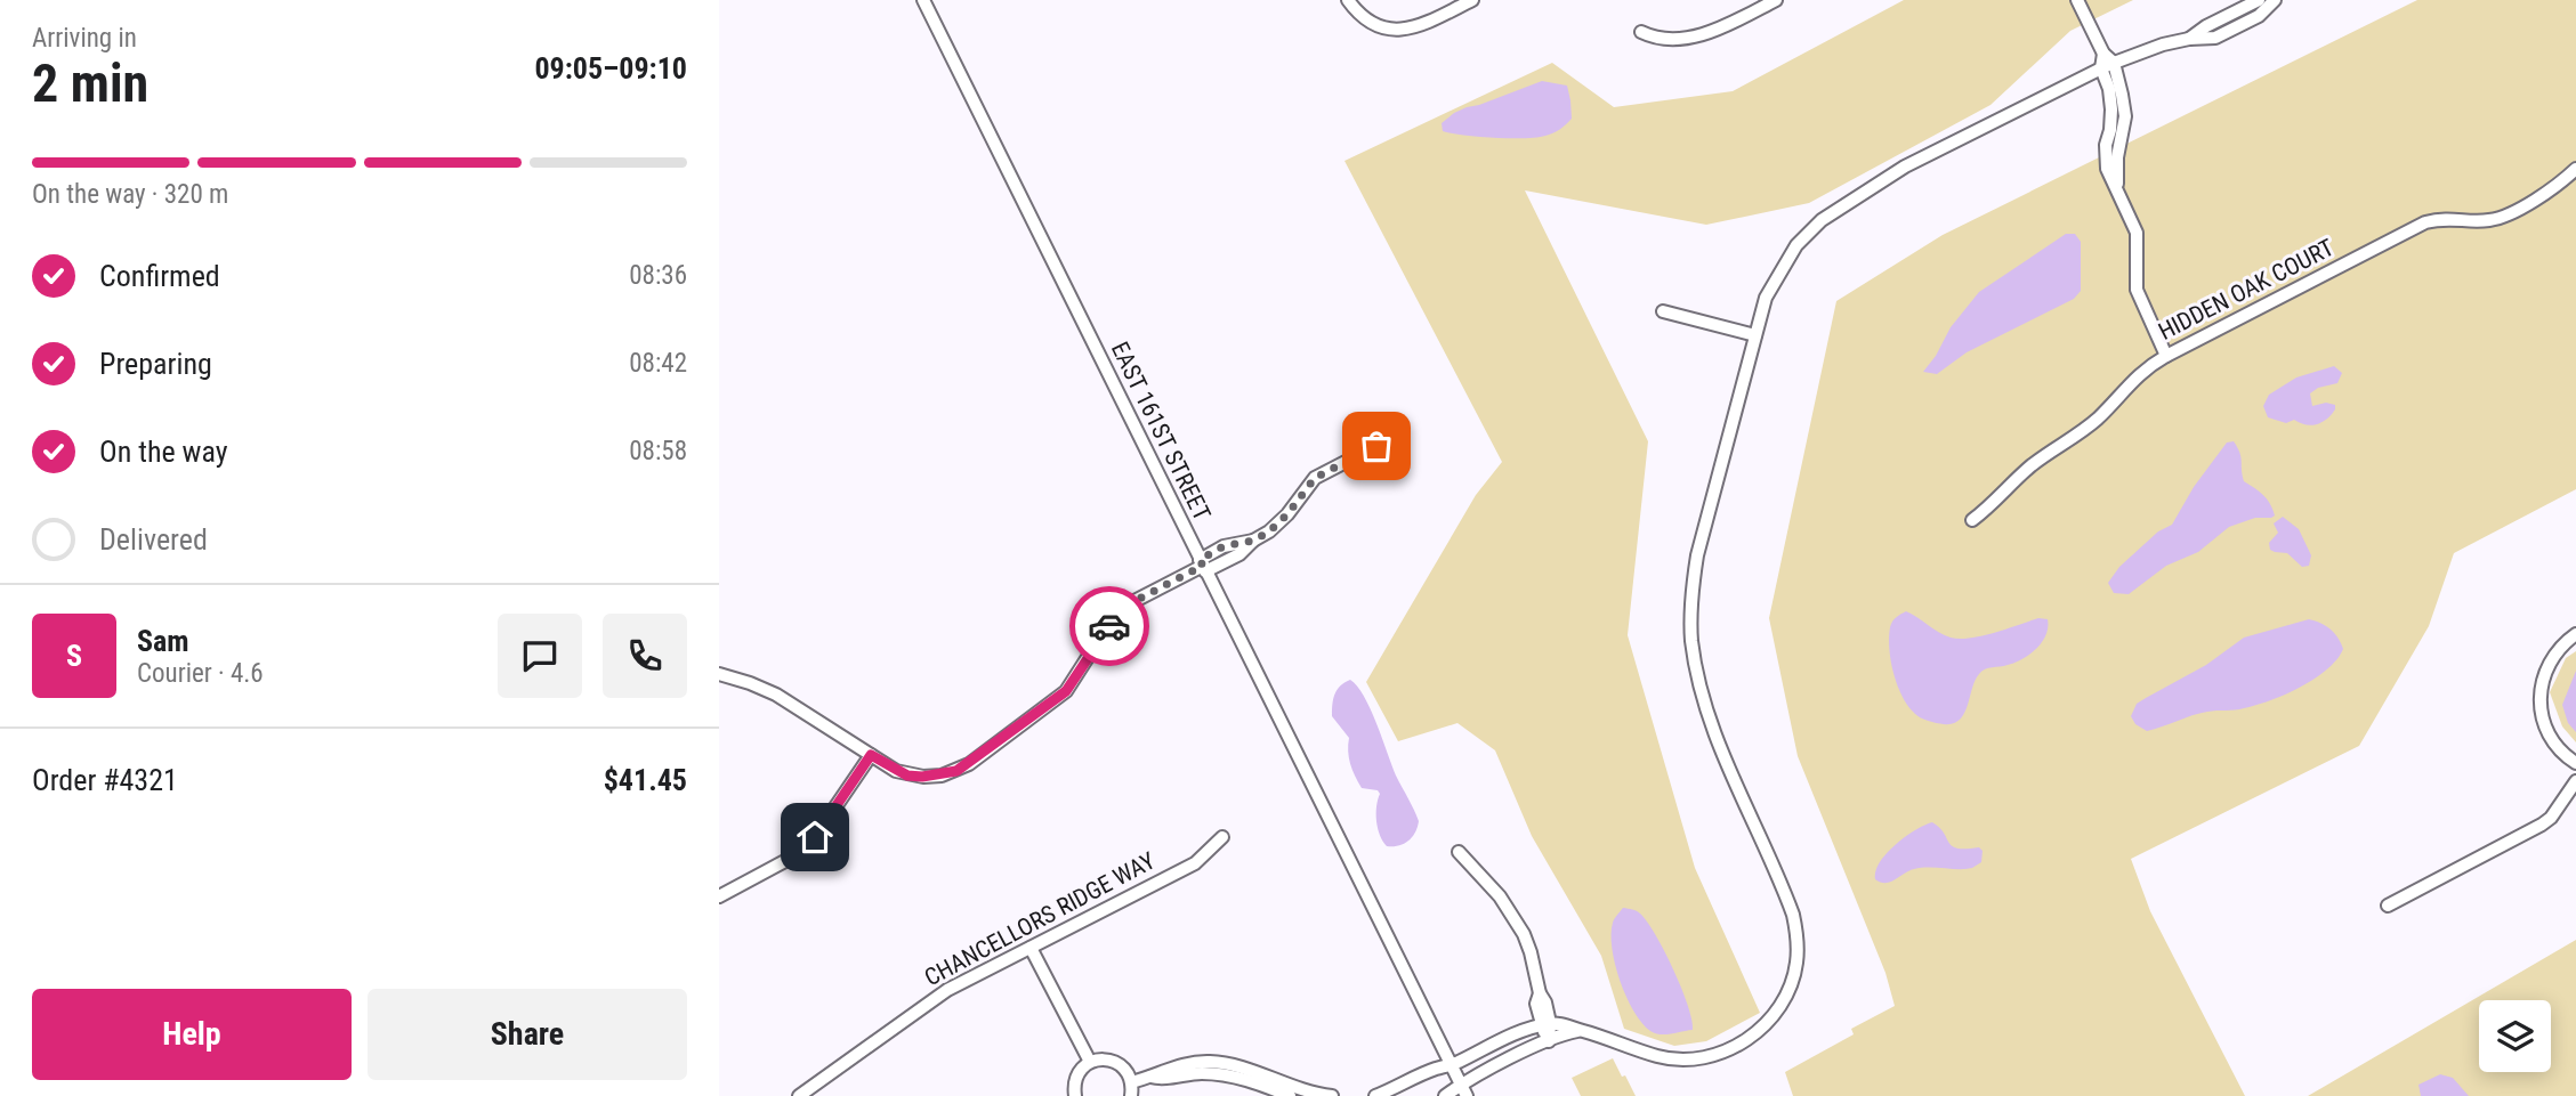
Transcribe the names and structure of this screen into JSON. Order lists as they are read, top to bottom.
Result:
{
  "streets": {
    "street": ["HIDDEN OAK COURT", "EAST 161ST STREET", "CHANCELLORS RIDGE WAY"]
  },
  "page": {
    "heading": ["2 min", "Arriving in", "09:05–09:10"],
    "panel": [
      "Sam",
      "Courier · 4.6",
      "Order #4321",
      "$41.45"
    ],
    "bar": "On the way · 320 m",
    "list": [
      ["Confirmed", "08:36"],
      ["Preparing", "08:42"],
      ["On the way", "08:58"],
      "Delivered"
    ],
    "round": "S",
    "buttons": ["Help", "Share"]
  }
}
